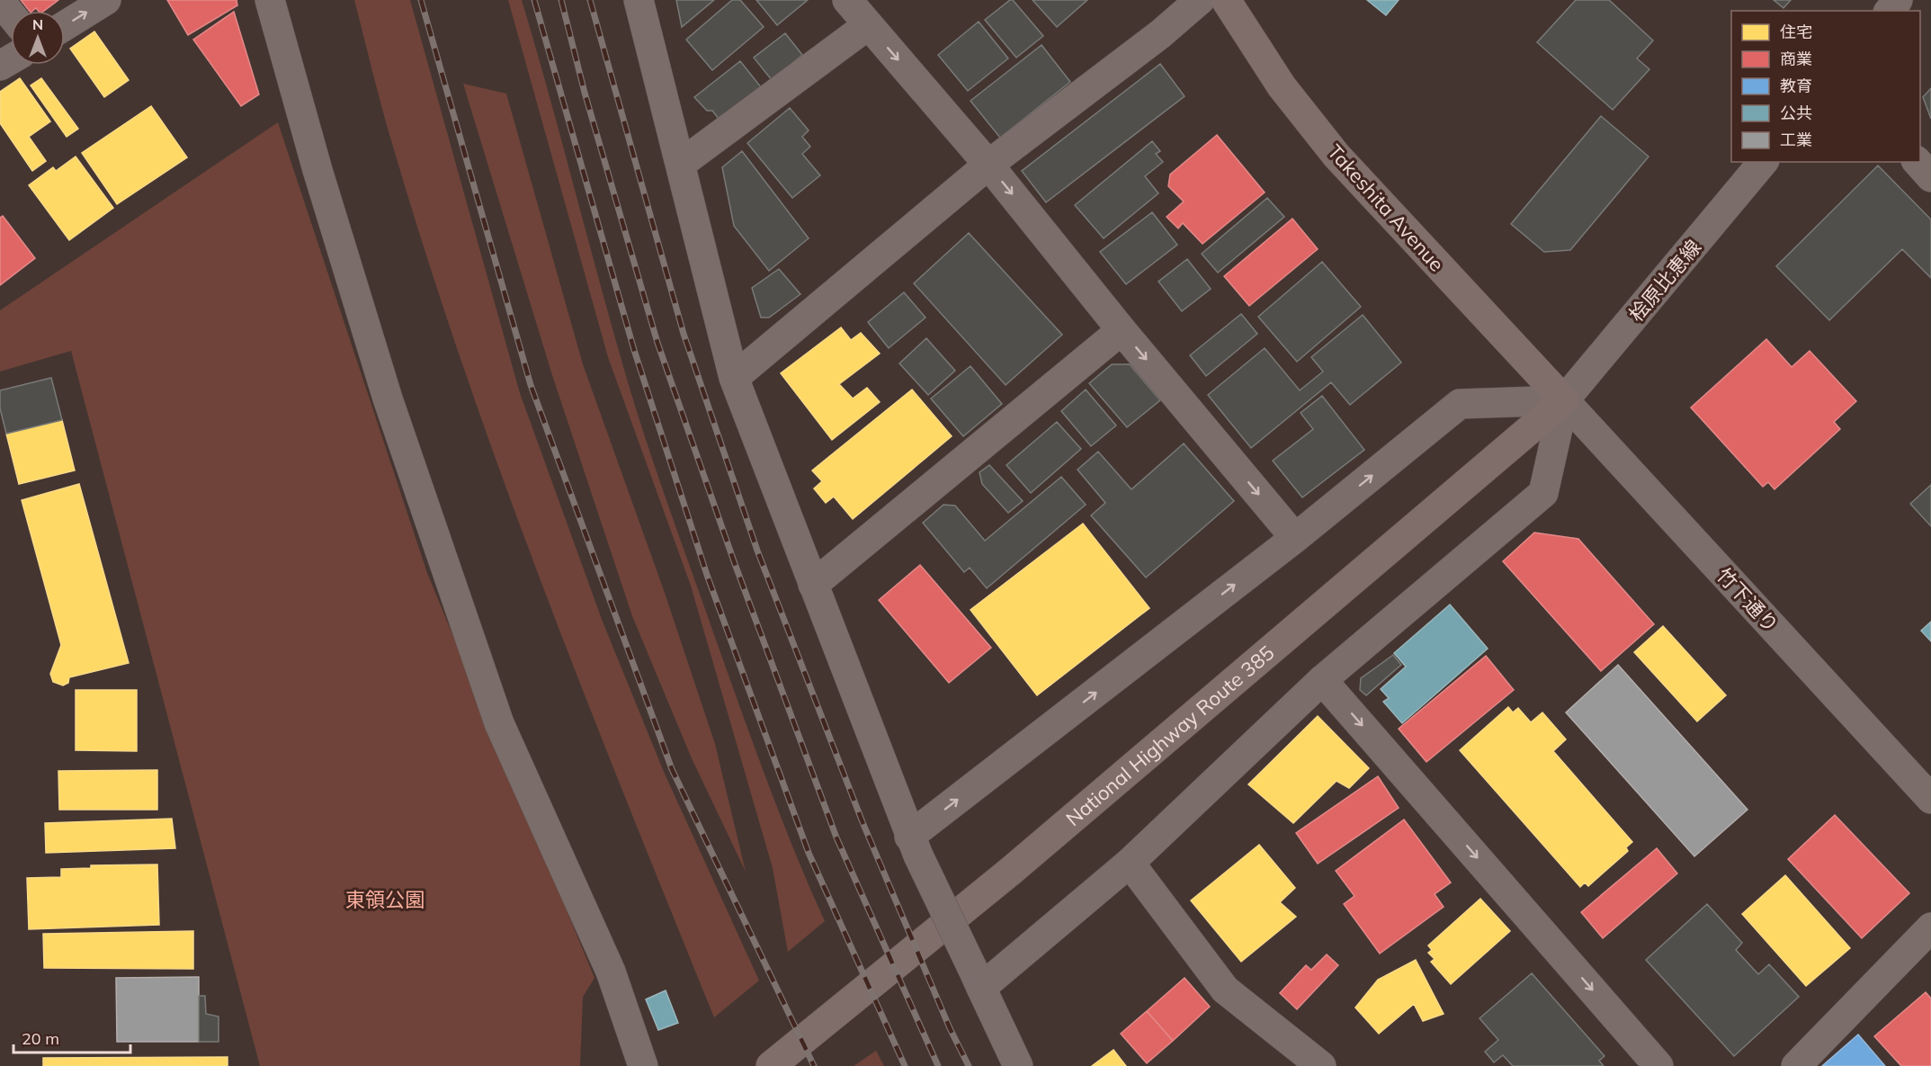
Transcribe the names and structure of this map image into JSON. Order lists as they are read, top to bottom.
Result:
{
  "streets": {
    "highway": ["Takeshita Avenue", "National Highway Route 385"],
    "street": ["桧原比恵線", "竹下通り"]
  },
  "crossings": [
    ["Takeshita Avenue", "桧原比恵線"],
    ["Takeshita Avenue", "竹下通り"],
    ["Takeshita Avenue", "National Highway Route 385"],
    ["桧原比恵線", "竹下通り"],
    ["桧原比恵線", "National Highway Route 385"],
    ["竹下通り", "National Highway Route 385"]
  ],
  "parks": ["東領公園"],
  "legend": [
    "住宅",
    "商業",
    "教育",
    "公共",
    "工業"
  ],
  "scale_bar": "20 m",
  "north": "top"
}
